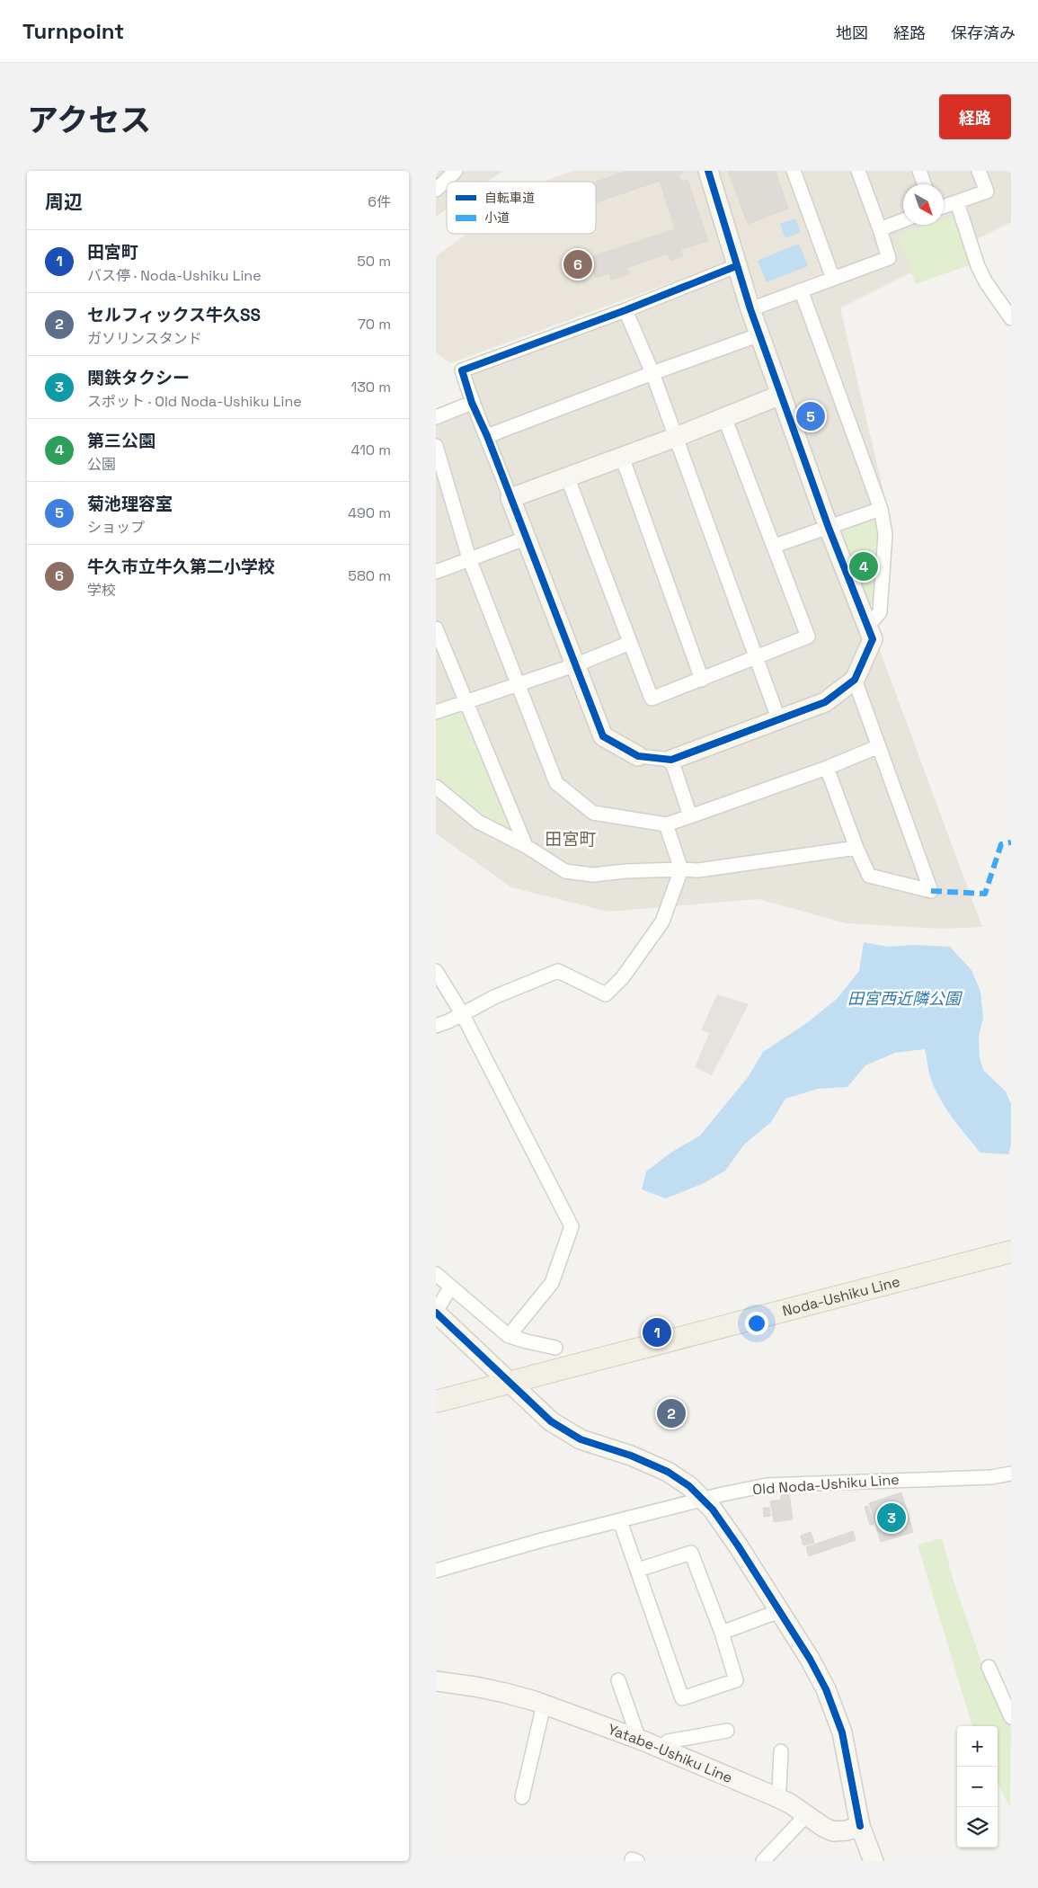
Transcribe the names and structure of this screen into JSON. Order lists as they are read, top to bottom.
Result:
{
  "streets": {
    "main road": ["Noda-Ushiku Line"],
    "street": ["Old Noda-Ushiku Line", "Yatabe-Ushiku Line"]
  },
  "districts": ["田宮町"],
  "water": ["田宮西近隣公園"],
  "legend": ["自転車道", "小道"],
  "north": "bottom right",
  "page": {
    "header": "Turnpoint",
    "nav": ["地図", "経路", "保存済み"],
    "title": "アクセス",
    "buttons": "経路",
    "heading": ["周辺", "6件"],
    "list": [
      {
        "mark": "1",
        "name": "田宮町",
        "note": "バス停 · Noda-Ushiku Line",
        "value": "50 m"
      },
      {
        "mark": "2",
        "name": "セルフィックス牛久SS",
        "note": "ガソリンスタンド",
        "value": "70 m"
      },
      {
        "mark": "3",
        "name": "関鉄タクシー",
        "note": "スポット · Old Noda-Ushiku Line",
        "value": "130 m"
      },
      {
        "mark": "4",
        "name": "第三公園",
        "note": "公園",
        "value": "410 m"
      },
      {
        "mark": "5",
        "name": "菊池理容室",
        "note": "ショップ",
        "value": "490 m"
      },
      {
        "mark": "6",
        "name": "牛久市立牛久第二小学校",
        "note": "学校",
        "value": "580 m"
      }
    ],
    "pins": [
      "6",
      "5",
      "4",
      "1",
      "2",
      "3"
    ],
    "map_buttons": ["+", "−"]
  }
}
